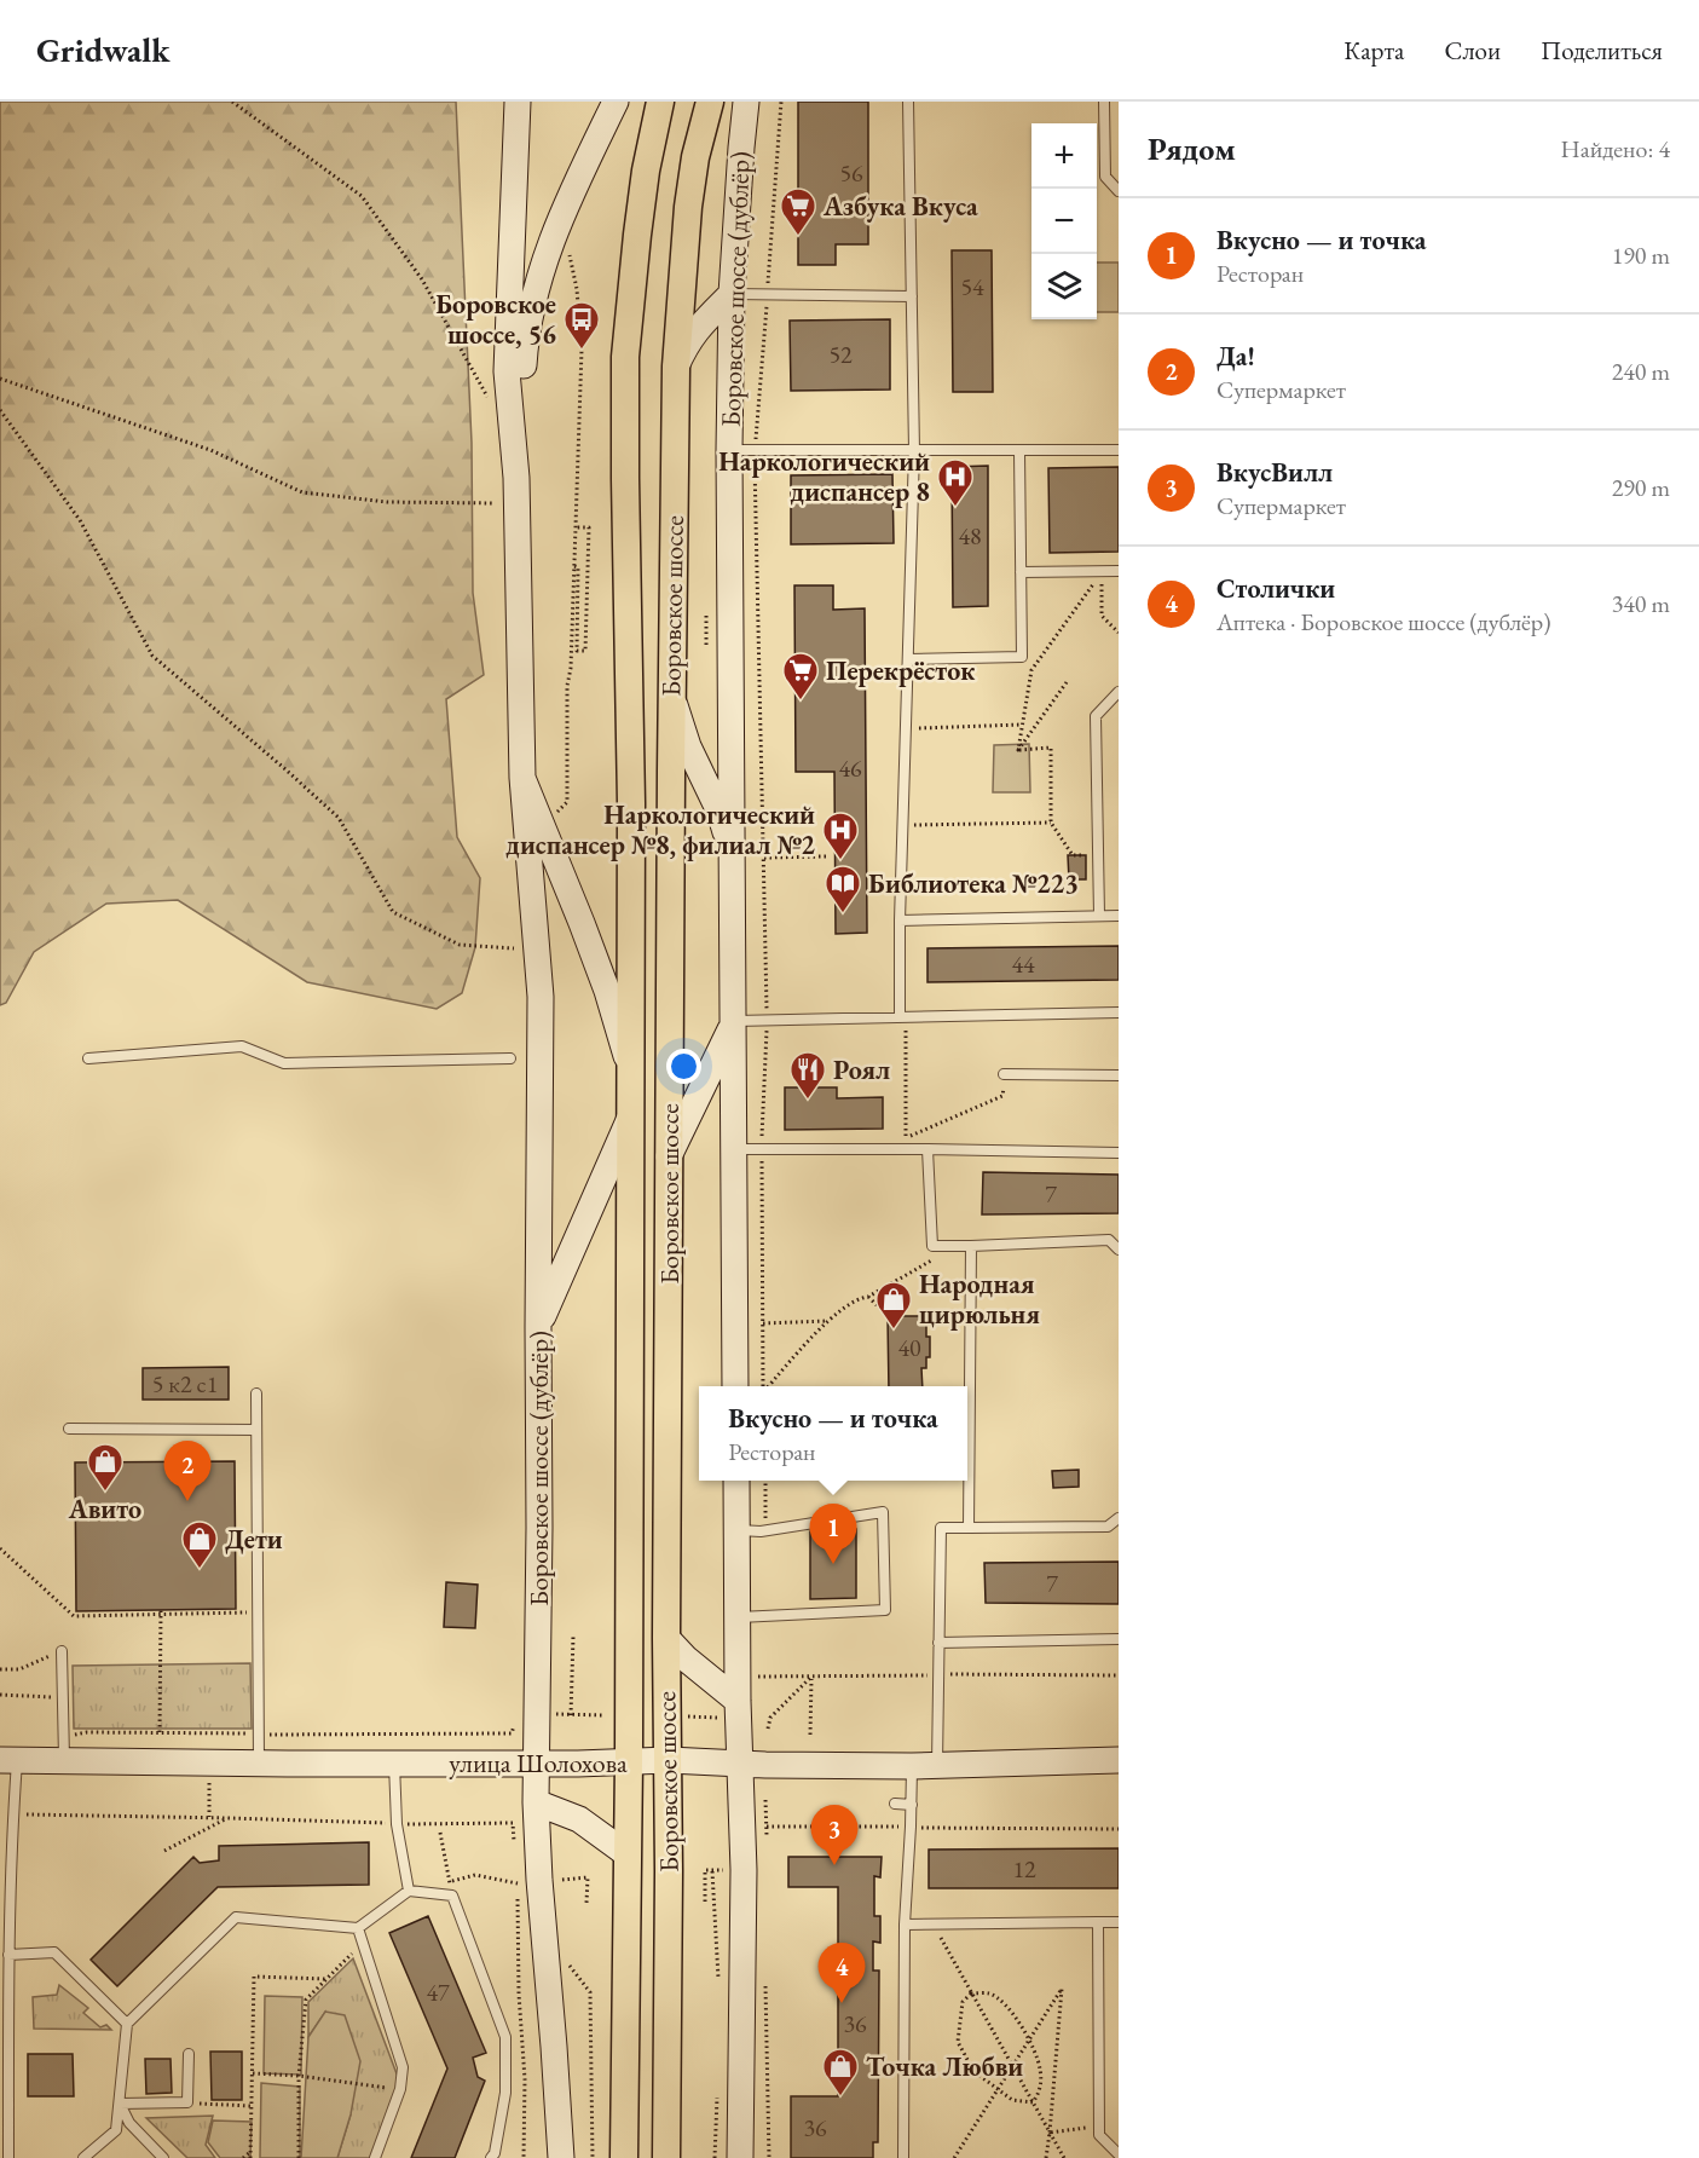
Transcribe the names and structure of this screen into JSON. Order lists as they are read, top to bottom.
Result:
{
  "streets": {
    "main road": ["Боровское шоссе"],
    "street": ["Боровское шоссе (дублёр)", "улица Шолохова"]
  },
  "crossings": [
    ["Боровское шоссе (дублёр)", "улица Шолохова"],
    ["Боровское шоссе", "улица Шолохова"]
  ],
  "places": {
    "supermarket": ["Азбука Вкуса", "Перекрёсток"],
    "bus stop": ["Боровское шоссе, 56"],
    "hospital": ["Наркологический диспансер 8", "Наркологический диспансер №8, филиал №2"],
    "library": ["Библиотека №223"],
    "restaurant": ["Роял"],
    "shop": [
      "Народная цирюльня",
      "Авито",
      "Дети",
      "Точка Любви"
    ]
  },
  "house_numbers": [
    "56",
    "54",
    "52",
    "48",
    "46",
    "44",
    "7",
    "40",
    "5 к2 с1",
    "7",
    "12",
    "47",
    "36",
    "36"
  ],
  "page": {
    "header": "Gridwalk",
    "nav": ["Карта", "Слои", "Поделиться"],
    "heading": ["Рядом", "Найдено: 4"],
    "map_buttons": ["+", "−"],
    "list": [
      {
        "mark": "1",
        "name": "Вкусно — и точка",
        "note": "Ресторан",
        "value": "190 m"
      },
      {
        "mark": "2",
        "name": "Да!",
        "note": "Супермаркет",
        "value": "240 m"
      },
      {
        "mark": "3",
        "name": "ВкусВилл",
        "note": "Супермаркет",
        "value": "290 m"
      },
      {
        "mark": "4",
        "name": "Столички",
        "note": "Аптека · Боровское шоссе (дублёр)",
        "value": "340 m"
      }
    ],
    "popup": ["Вкусно — и точка", "Ресторан"],
    "pins": [
      "2",
      "1",
      "3",
      "4"
    ]
  }
}
